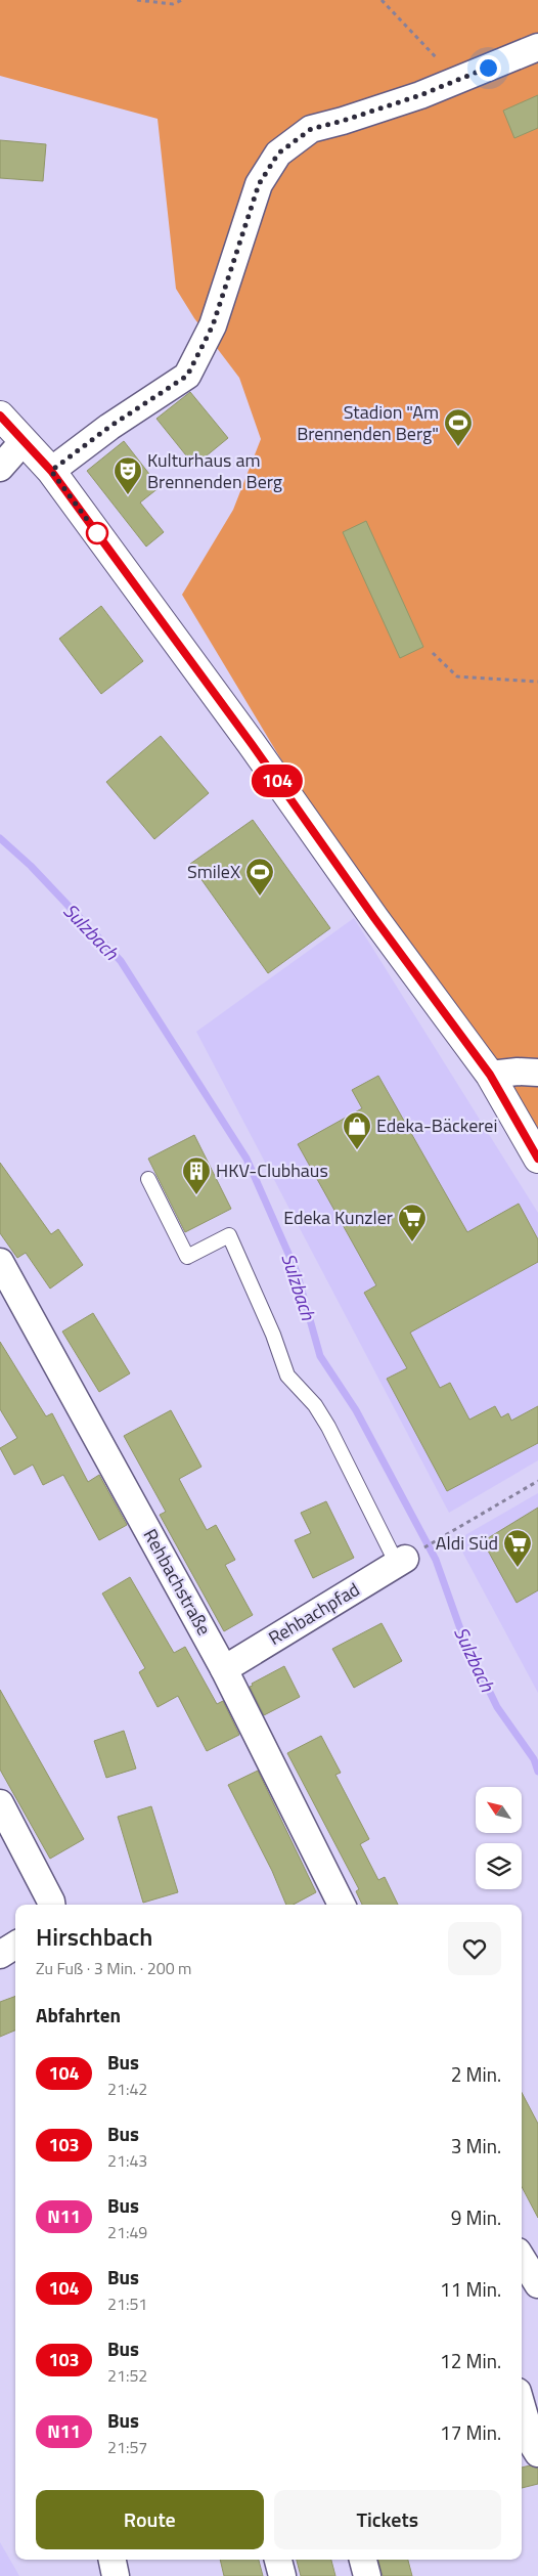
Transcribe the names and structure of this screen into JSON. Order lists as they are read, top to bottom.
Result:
{
  "streets": {
    "street": ["Rehbachstraße", "Rehbachpfad"]
  },
  "crossings": [
    ["Rehbachstraße", "Rehbachpfad"]
  ],
  "water": ["Sulzbach"],
  "places": {
    "sports": ["Stadion \"Am Brennenden Berg\"", "SmileX"],
    "theatre": ["Kulturhaus am Brennenden Berg"],
    "shop": ["Edeka-Bäckerei"],
    "building": ["HKV-Clubhaus"],
    "supermarket": ["Edeka Kunzler", "Aldi Süd"]
  },
  "lines": ["bus line 104"],
  "north": "top left",
  "page": {
    "on_map": "104",
    "heading": [
      ["Hirschbach", "Zu Fuß · 3 Min. · 200 m"],
      "Abfahrten"
    ],
    "list": [
      {
        "mark": "104",
        "name": "Bus",
        "note": "21:42",
        "value": "2 Min."
      },
      {
        "mark": "103",
        "name": "Bus",
        "note": "21:43",
        "value": "3 Min."
      },
      {
        "mark": "N11",
        "name": "Bus",
        "note": "21:49",
        "value": "9 Min."
      },
      {
        "mark": "104",
        "name": "Bus",
        "note": "21:51",
        "value": "11 Min."
      },
      {
        "mark": "103",
        "name": "Bus",
        "note": "21:52",
        "value": "12 Min."
      },
      {
        "mark": "N11",
        "name": "Bus",
        "note": "21:57",
        "value": "17 Min."
      }
    ],
    "buttons": ["Route", "Tickets"]
  }
}
